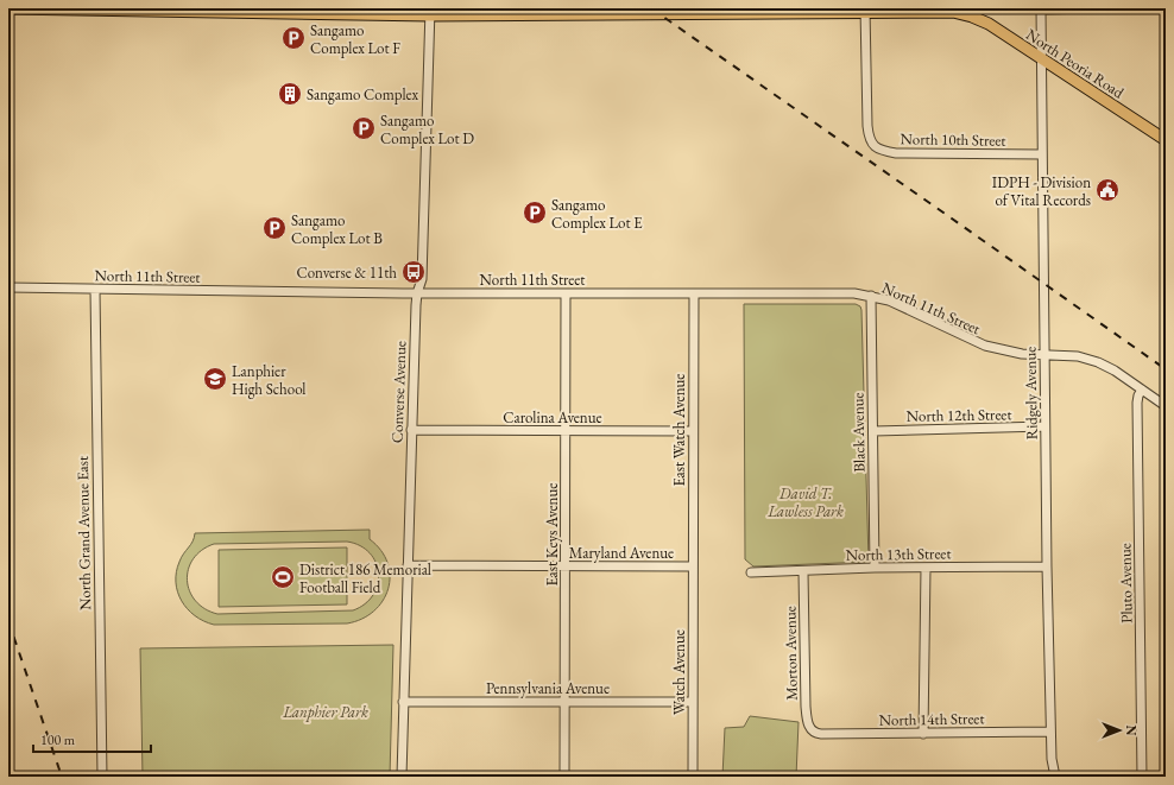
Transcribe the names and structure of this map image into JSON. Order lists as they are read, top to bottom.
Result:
{
  "streets": {
    "main road": ["North Peoria Road"],
    "street": [
      "North 10th Street",
      "North 11th Street",
      "Converse Avenue",
      "Ridgely Avenue",
      "North 12th Street",
      "Carolina Avenue",
      "East Watch Avenue",
      "Black Avenue",
      "North Grand Avenue East",
      "East Keys Avenue",
      "Maryland Avenue",
      "North 13th Street",
      "Pluto Avenue",
      "Morton Avenue",
      "Watch Avenue",
      "Pennsylvania Avenue",
      "North 14th Street"
    ]
  },
  "crossings": [
    ["North Peoria Road", "North 10th Street"],
    ["North Peoria Road", "Converse Avenue"],
    ["North Peoria Road", "Ridgely Avenue"],
    ["North 10th Street", "Ridgely Avenue"],
    ["North 11th Street", "Converse Avenue"],
    ["North 11th Street", "Ridgely Avenue"],
    ["North 11th Street", "East Watch Avenue"],
    ["North 11th Street", "Black Avenue"],
    ["North 11th Street", "North Grand Avenue East"],
    ["North 11th Street", "East Keys Avenue"],
    ["North 11th Street", "Pluto Avenue"],
    ["Converse Avenue", "Carolina Avenue"],
    ["Converse Avenue", "Maryland Avenue"],
    ["Converse Avenue", "Pennsylvania Avenue"],
    ["Ridgely Avenue", "North 12th Street"],
    ["Ridgely Avenue", "North 13th Street"],
    ["Ridgely Avenue", "North 14th Street"],
    ["North 12th Street", "Black Avenue"],
    ["Carolina Avenue", "East Watch Avenue"],
    ["Carolina Avenue", "East Keys Avenue"],
    ["East Watch Avenue", "Maryland Avenue"],
    ["East Watch Avenue", "Watch Avenue"],
    ["Black Avenue", "North 13th Street"],
    ["East Keys Avenue", "Maryland Avenue"],
    ["East Keys Avenue", "Pennsylvania Avenue"],
    ["Maryland Avenue", "Watch Avenue"],
    ["North 13th Street", "Morton Avenue"],
    ["Morton Avenue", "North 14th Street"],
    ["Watch Avenue", "Pennsylvania Avenue"]
  ],
  "parks": ["David T. Lawless Park", "Lanphier Park"],
  "places": {
    "parking": [
      "Sangamo Complex Lot F",
      "Sangamo Complex Lot D",
      "Sangamo Complex Lot E",
      "Sangamo Complex Lot B"
    ],
    "building": ["Sangamo Complex"],
    "public building": ["IDPH - Division of Vital Records"],
    "bus stop": ["Converse & 11th"],
    "school or university": ["Lanphier High School"],
    "sports": ["District 186 Memorial Football Field"]
  },
  "scale_bar": "100 m",
  "north": "right"
}
